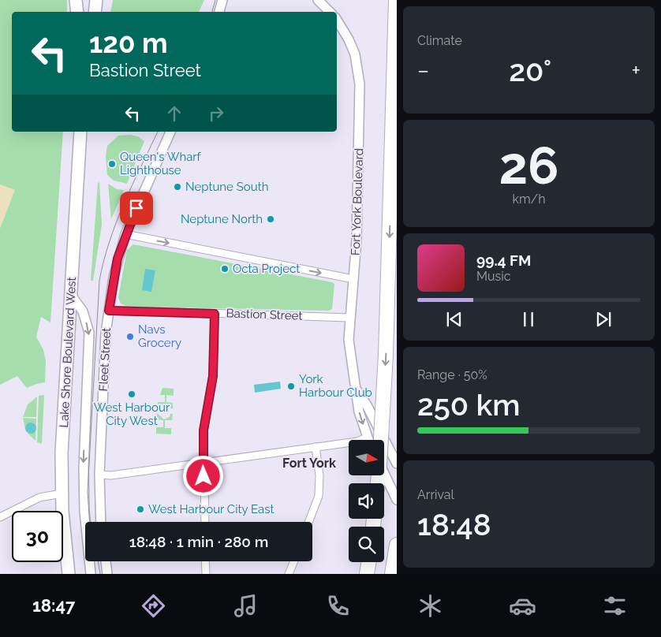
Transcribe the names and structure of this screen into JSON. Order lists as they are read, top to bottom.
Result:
{
  "streets": {
    "highway": ["Lake Shore Boulevard West"],
    "street": ["Fort York Boulevard", "Bastion Street", "Fleet Street"]
  },
  "crossings": [
    ["Fort York Boulevard", "Bastion Street"],
    ["Bastion Street", "Fleet Street"],
    ["Lake Shore Boulevard West", "Fleet Street"]
  ],
  "districts": ["Fort York"],
  "places": [
    "Queen's Wharf Lighthouse",
    "Neptune South",
    "Neptune North",
    "Octa Project",
    "Navs Grocery",
    "York Harbour Club",
    "West Harbour City West",
    "West Harbour City East"
  ],
  "north": "right",
  "page": {
    "tile": [
      "Climate",
      ["26", "km/h"],
      ["Range · 50%", "250 km"],
      ["Arrival", "18:48"]
    ],
    "turn": ["120 m", "Bastion Street"],
    "heat": ["−", "20°", "+"],
    "song": ["99.4 FM", "Music"],
    "limit": "30",
    "trip": "18:48 · 1 min · 280 m",
    "tabs": "18:47"
  }
}
